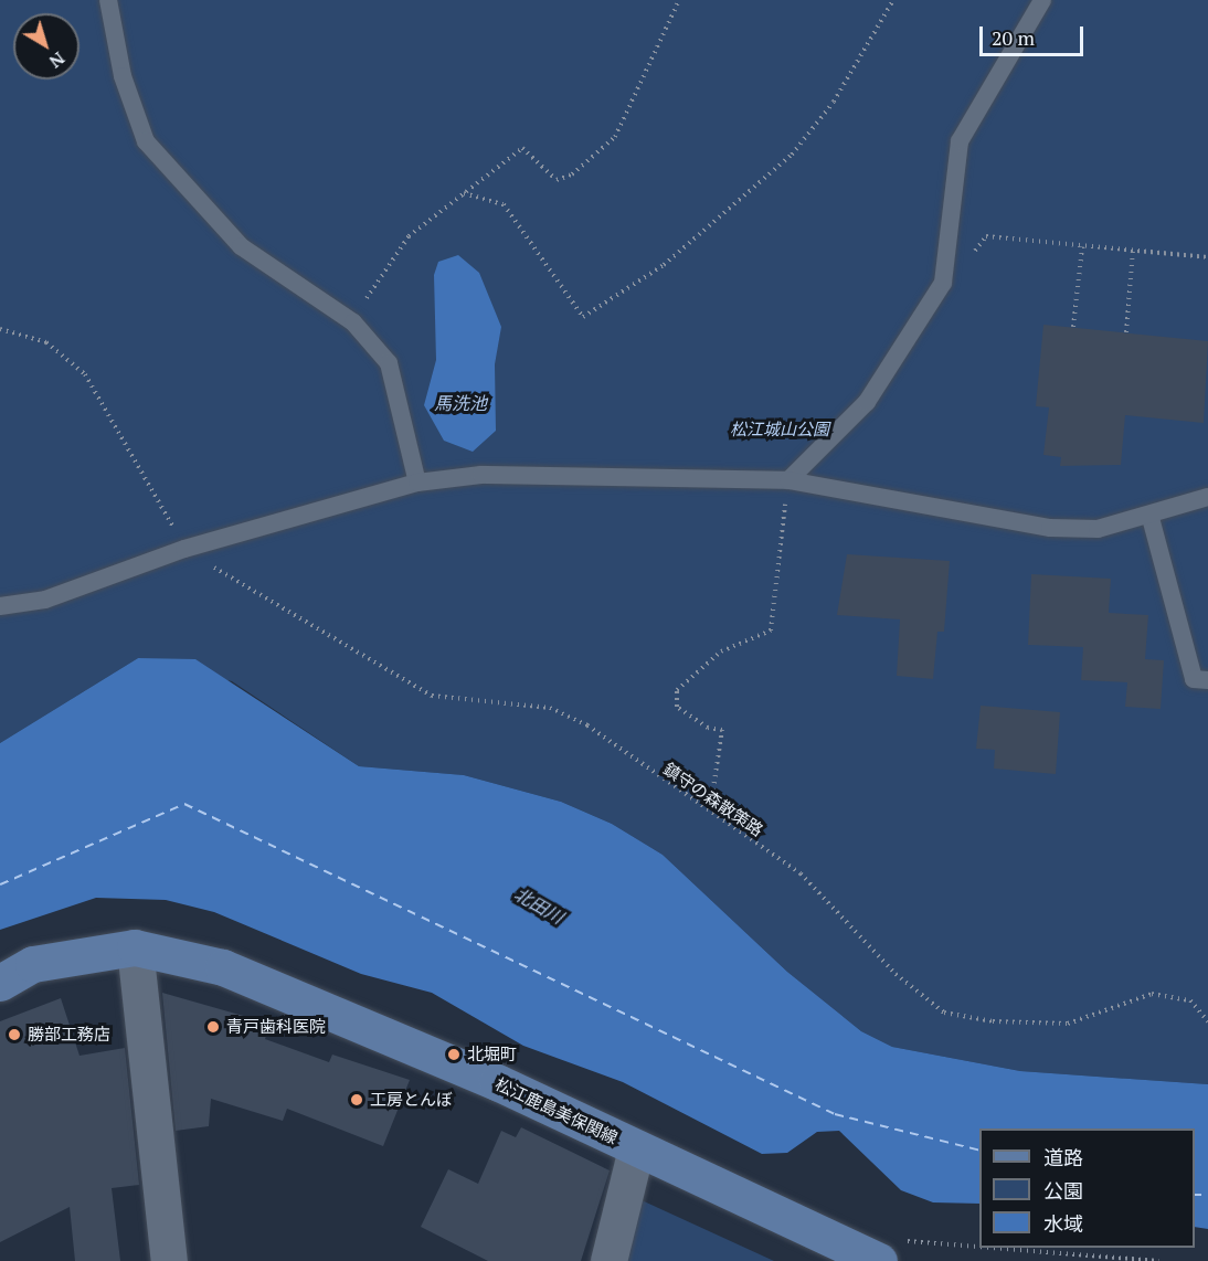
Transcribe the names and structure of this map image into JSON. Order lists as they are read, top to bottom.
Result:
{
  "streets": {
    "main road": ["松江鹿島美保関線"],
    "path": ["鎮守の森散策路"]
  },
  "water": ["馬洗池", "北田川"],
  "parks": ["松江城山公園"],
  "places": [
    "青戸歯科医院",
    "勝部工務店",
    "北堀町",
    "工房とんぼ"
  ],
  "legend": ["道路", "公園", "水域"],
  "scale_bar": "20 m",
  "north": "bottom right"
}
